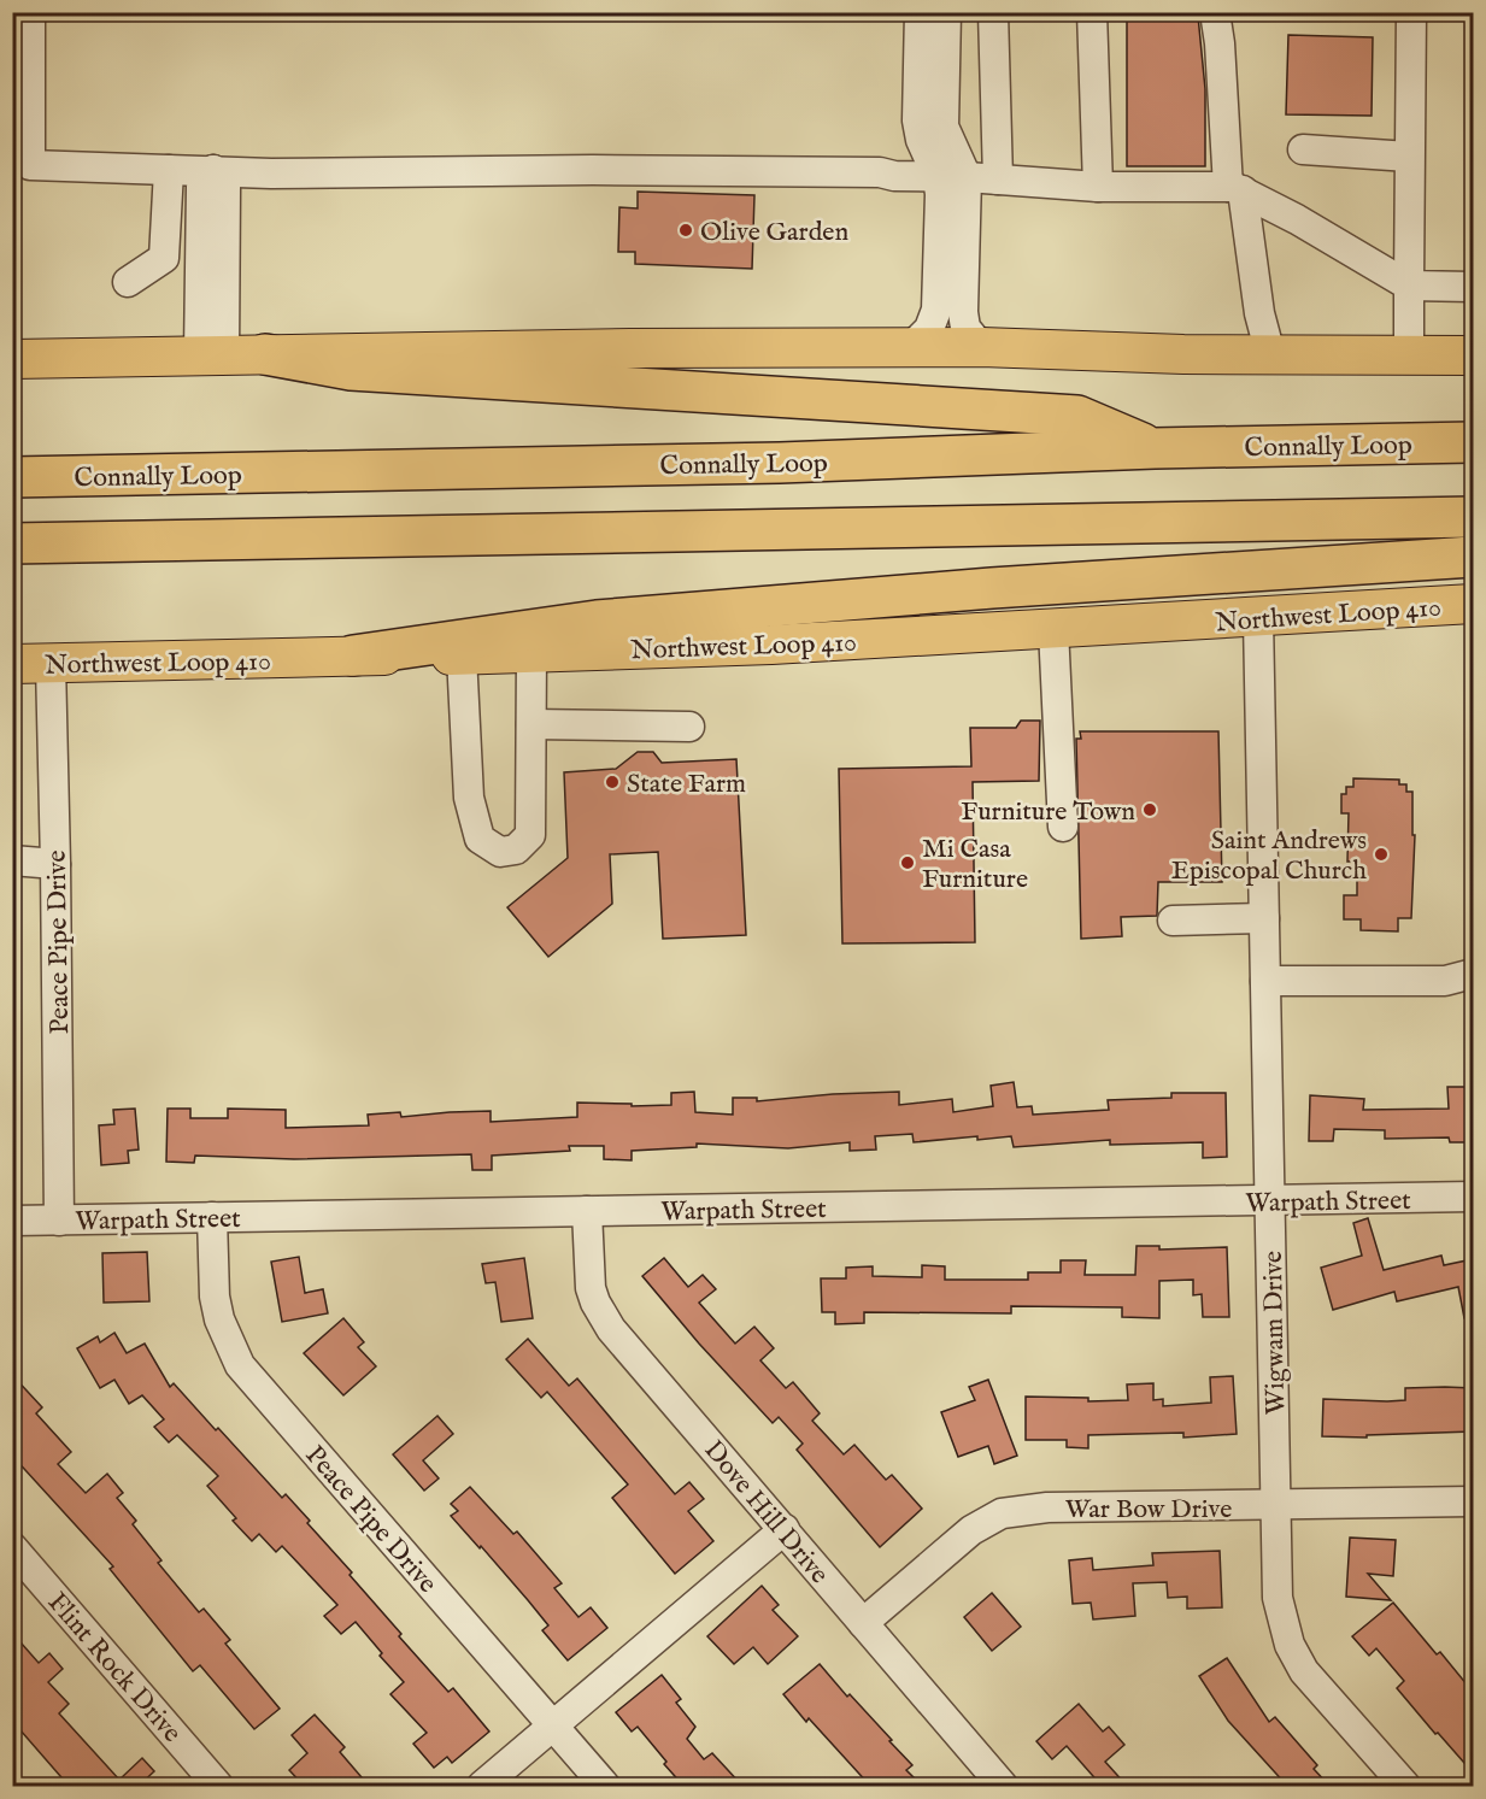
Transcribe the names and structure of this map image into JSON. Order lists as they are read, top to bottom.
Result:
{
  "streets": {
    "highway": ["Connally Loop"],
    "main road": ["Northwest Loop 410"],
    "street": [
      "Peace Pipe Drive",
      "Warpath Street",
      "Wigwam Drive",
      "War Bow Drive",
      "Dove Hill Drive",
      "Flint Rock Drive"
    ]
  },
  "crossings": [
    ["Northwest Loop 410", "Peace Pipe Drive"],
    ["Northwest Loop 410", "Wigwam Drive"],
    ["Peace Pipe Drive", "Warpath Street"],
    ["Warpath Street", "Wigwam Drive"],
    ["Warpath Street", "Dove Hill Drive"],
    ["Wigwam Drive", "War Bow Drive"],
    ["War Bow Drive", "Dove Hill Drive"]
  ],
  "places": [
    "Olive Garden",
    "State Farm",
    "Furniture Town",
    "Saint Andrews Episcopal Church",
    "Mi Casa Furniture"
  ]
}
